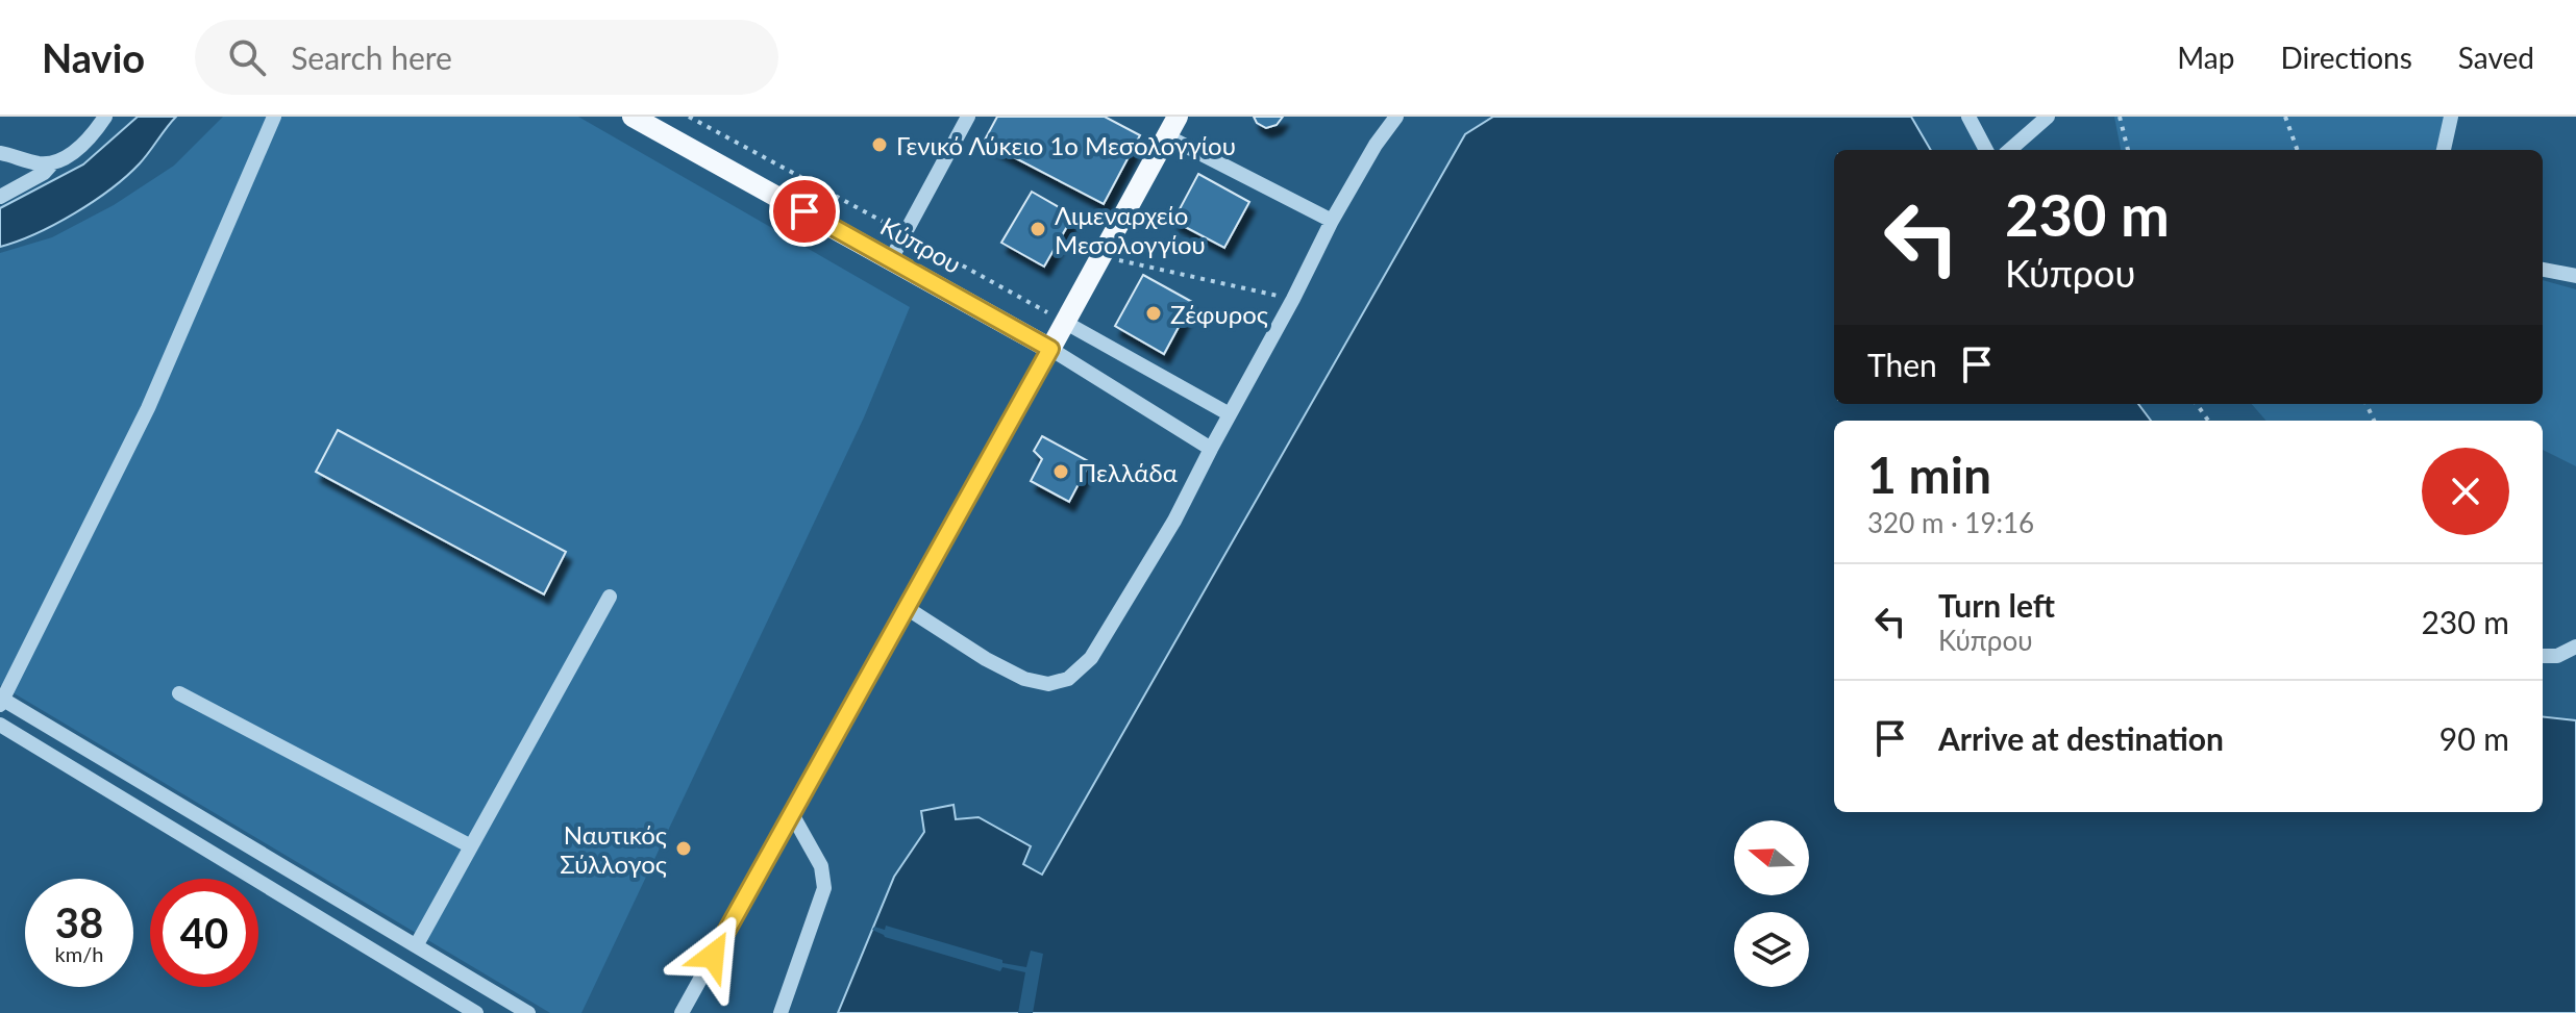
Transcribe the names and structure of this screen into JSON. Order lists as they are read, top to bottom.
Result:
{
  "streets": {
    "main road": ["Κύπρου"]
  },
  "places": [
    "Γενικό Λύκειο 1ο Μεσολογγίου",
    "Λιμεναρχείο Μεσολογγίου",
    "Ζέφυρος",
    "Πελλάδα",
    "Ναυτικός Σύλλογος"
  ],
  "north": "left",
  "page": {
    "header": "Navio",
    "search": "Search here",
    "nav": ["Map", "Directions", "Saved"],
    "turn": ["230 m", "Κύπρου"],
    "then": "Then",
    "heading": ["1 min", "320 m · 19:16"],
    "list": [
      {
        "name": "Turn left",
        "note": "Κύπρου",
        "value": "230 m"
      },
      {
        "name": "Arrive at destination",
        "value": "90 m"
      }
    ],
    "speed": "38 km/h",
    "limit": "40"
  }
}
